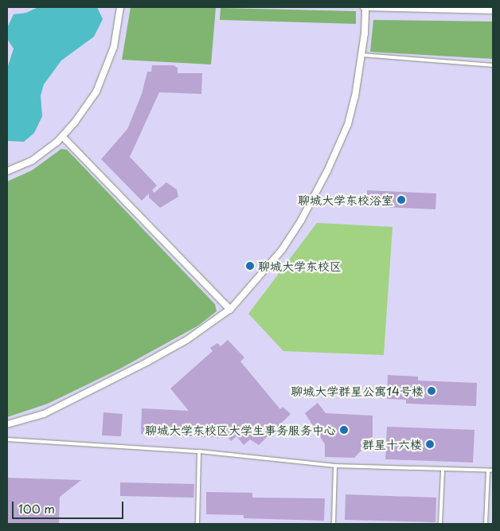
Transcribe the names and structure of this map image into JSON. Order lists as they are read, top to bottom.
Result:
{
  "places": [
    "聊城大学东校浴室",
    "聊城大学东校区",
    "聊城大学群星公寓14号楼",
    "聊城大学东校区大学生事务服务中心",
    "群星十六楼"
  ],
  "scale_bar": "100 m"
}
